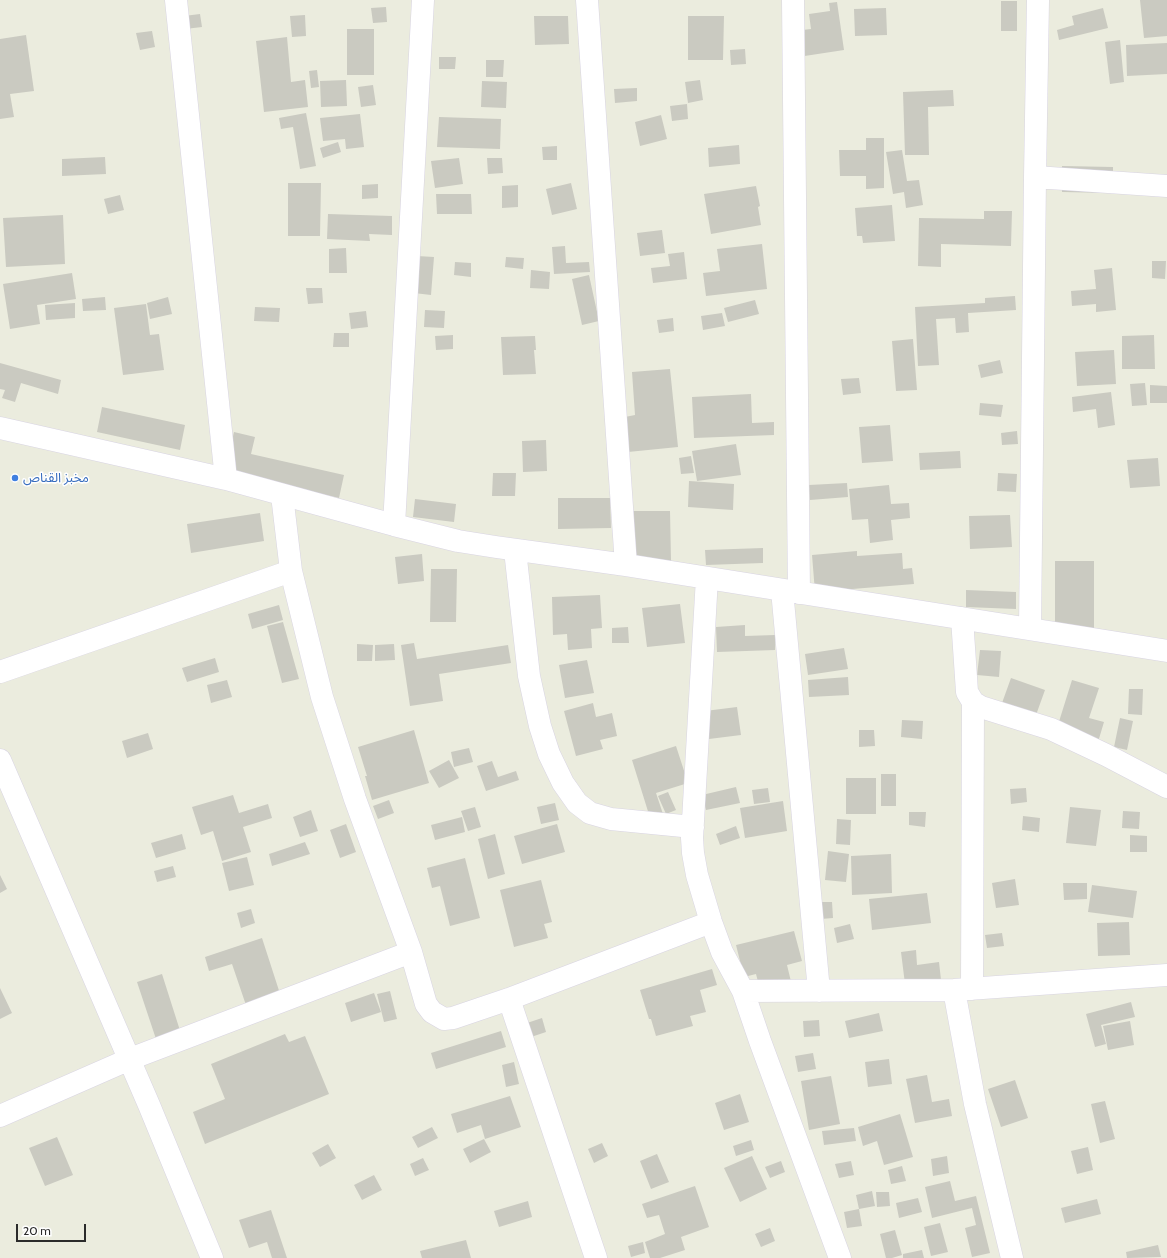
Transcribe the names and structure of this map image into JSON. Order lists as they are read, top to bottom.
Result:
{
  "places": ["مخبز القناص"],
  "scale_bar": "20 m"
}
